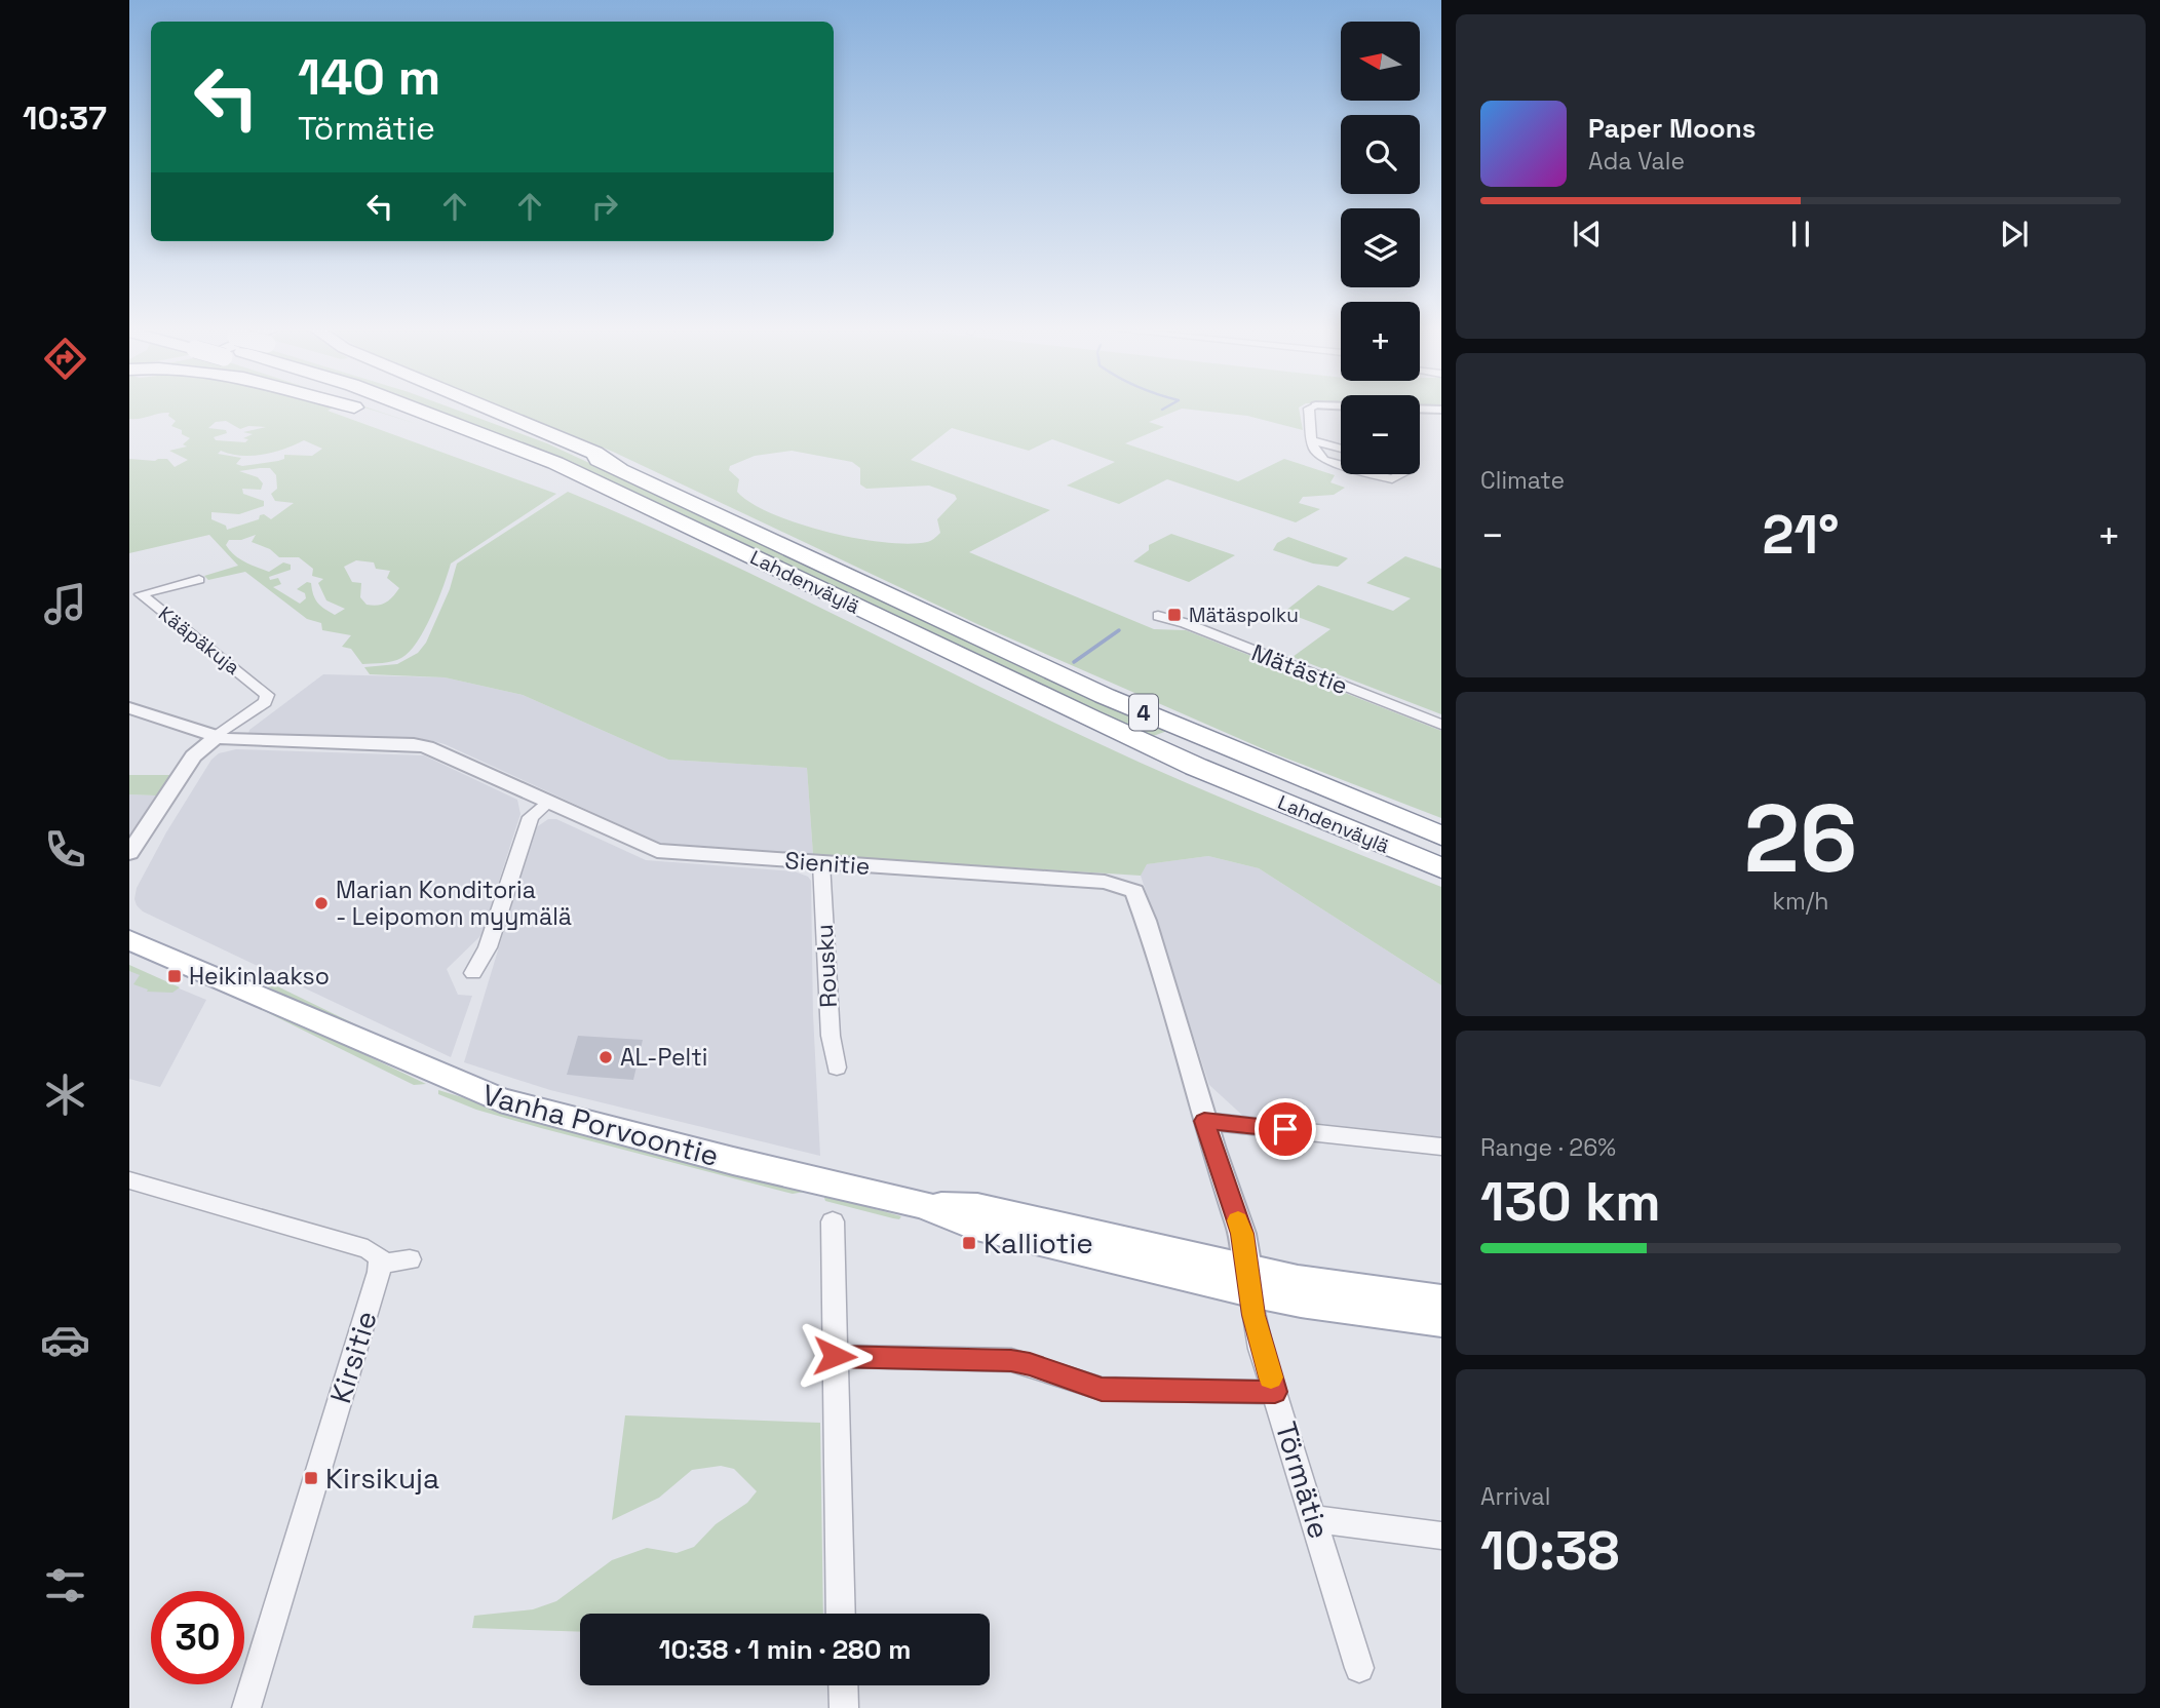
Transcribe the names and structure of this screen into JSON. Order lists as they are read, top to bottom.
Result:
{
  "streets": {
    "highway": ["Lahdenväylä", "4"],
    "main road": ["Vanha Porvoontie"],
    "street": [
      "Kääpäkuja",
      "Mätästie",
      "Sienitie",
      "Rousku",
      "Kirsitie",
      "Törmätie"
    ]
  },
  "crossings": [
    ["Kääpäkuja", "Sienitie"],
    ["Sienitie", "Rousku"],
    ["Sienitie", "Vanha Porvoontie"],
    ["Sienitie", "Törmätie"],
    ["Vanha Porvoontie", "Törmätie"]
  ],
  "places": {
    "transit": [
      "Mätäspolku",
      "Heikinlaakso",
      "Kalliotie",
      "Kirsikuja"
    ],
    "other": ["Marian Konditoria - Leipomon myymälä", "AL-Pelti"]
  },
  "north": "left",
  "page": {
    "tabs": "10:37",
    "map_buttons": ["+", "−"],
    "turn": ["140 m", "Törmätie"],
    "song": ["Paper Moons", "Ada Vale"],
    "tile": [
      "Climate",
      ["26", "km/h"],
      ["Range · 26%", "130 km"],
      ["Arrival", "10:38"]
    ],
    "heat": ["−", "21°", "+"],
    "limit": "30",
    "trip": "10:38 · 1 min · 280 m"
  }
}
